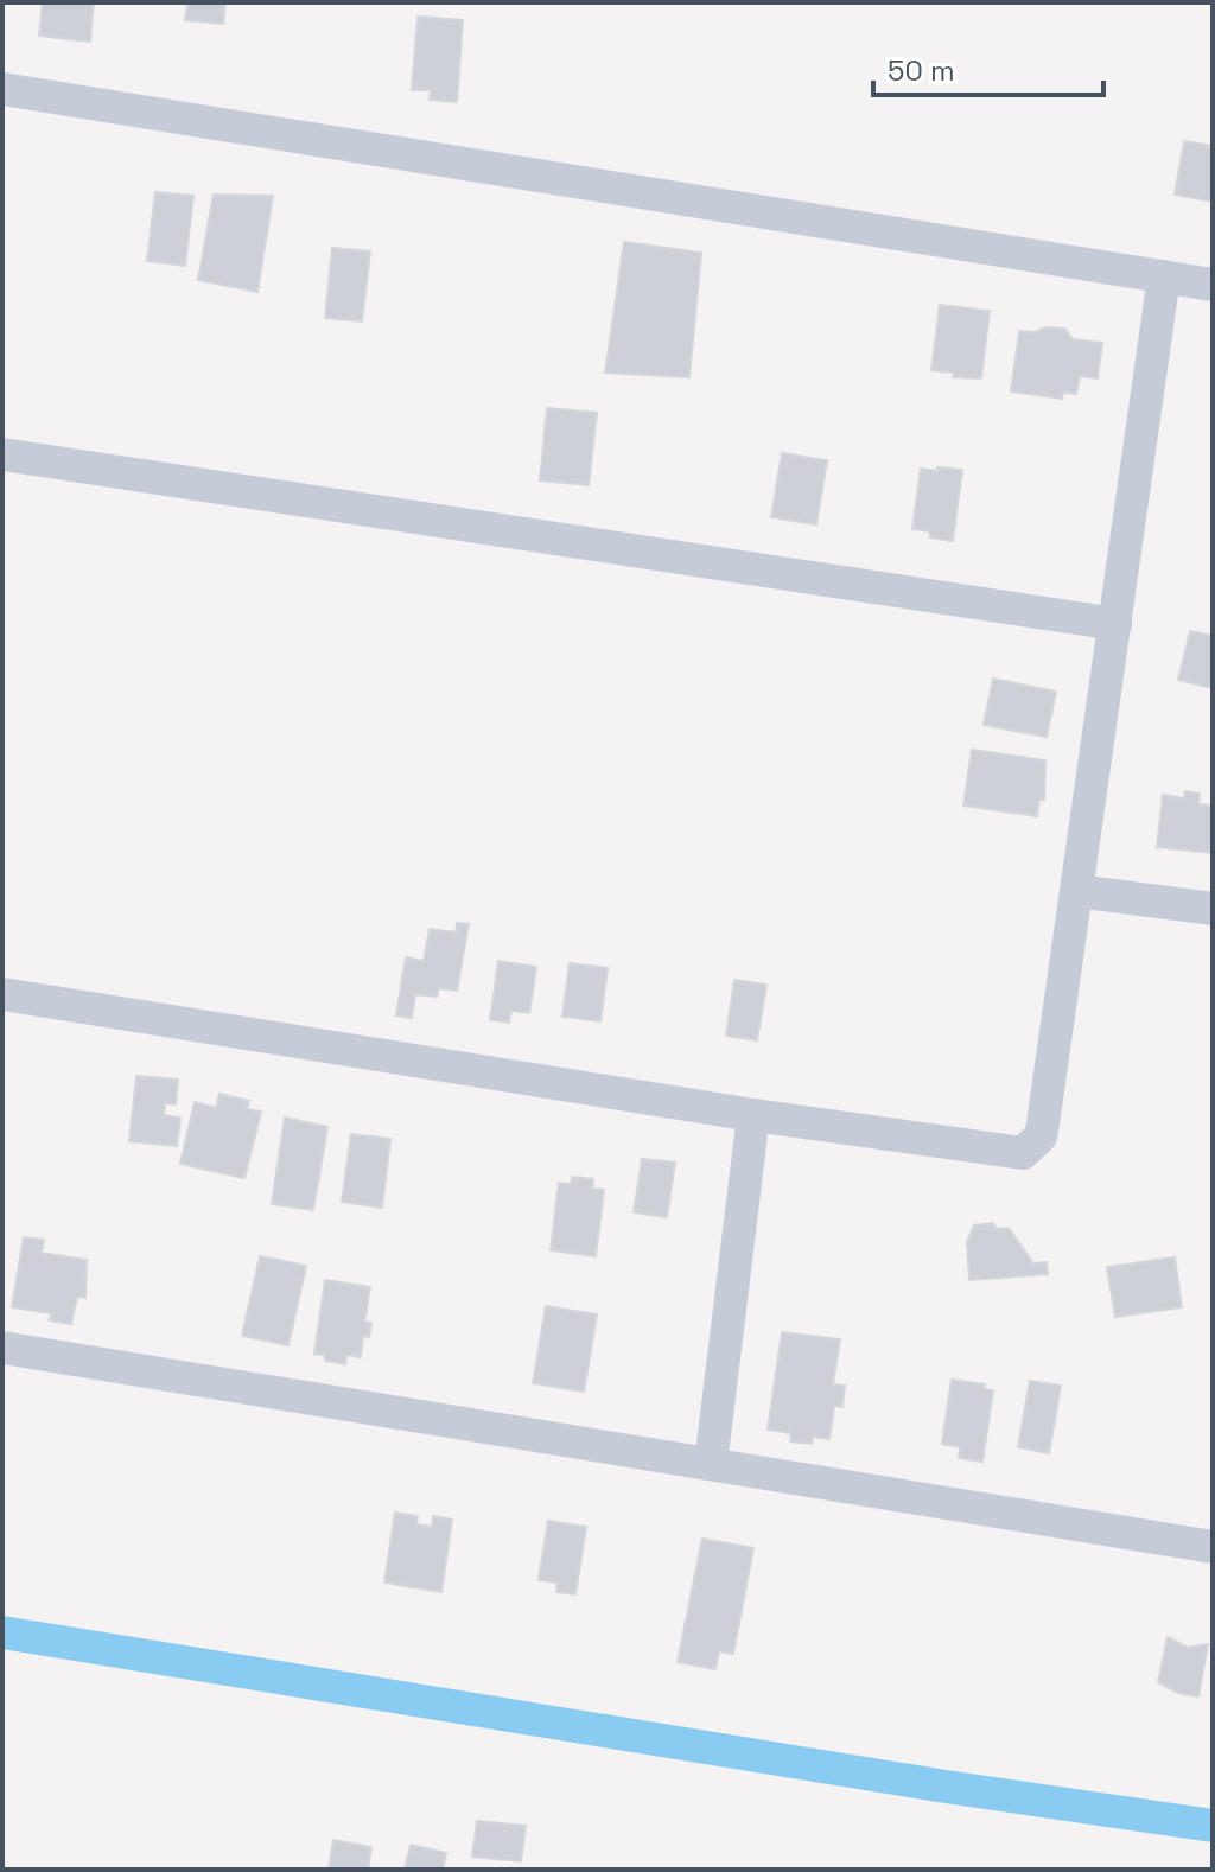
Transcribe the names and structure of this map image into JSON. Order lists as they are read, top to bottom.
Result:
{
  "scale_bar": "50 m"
}
